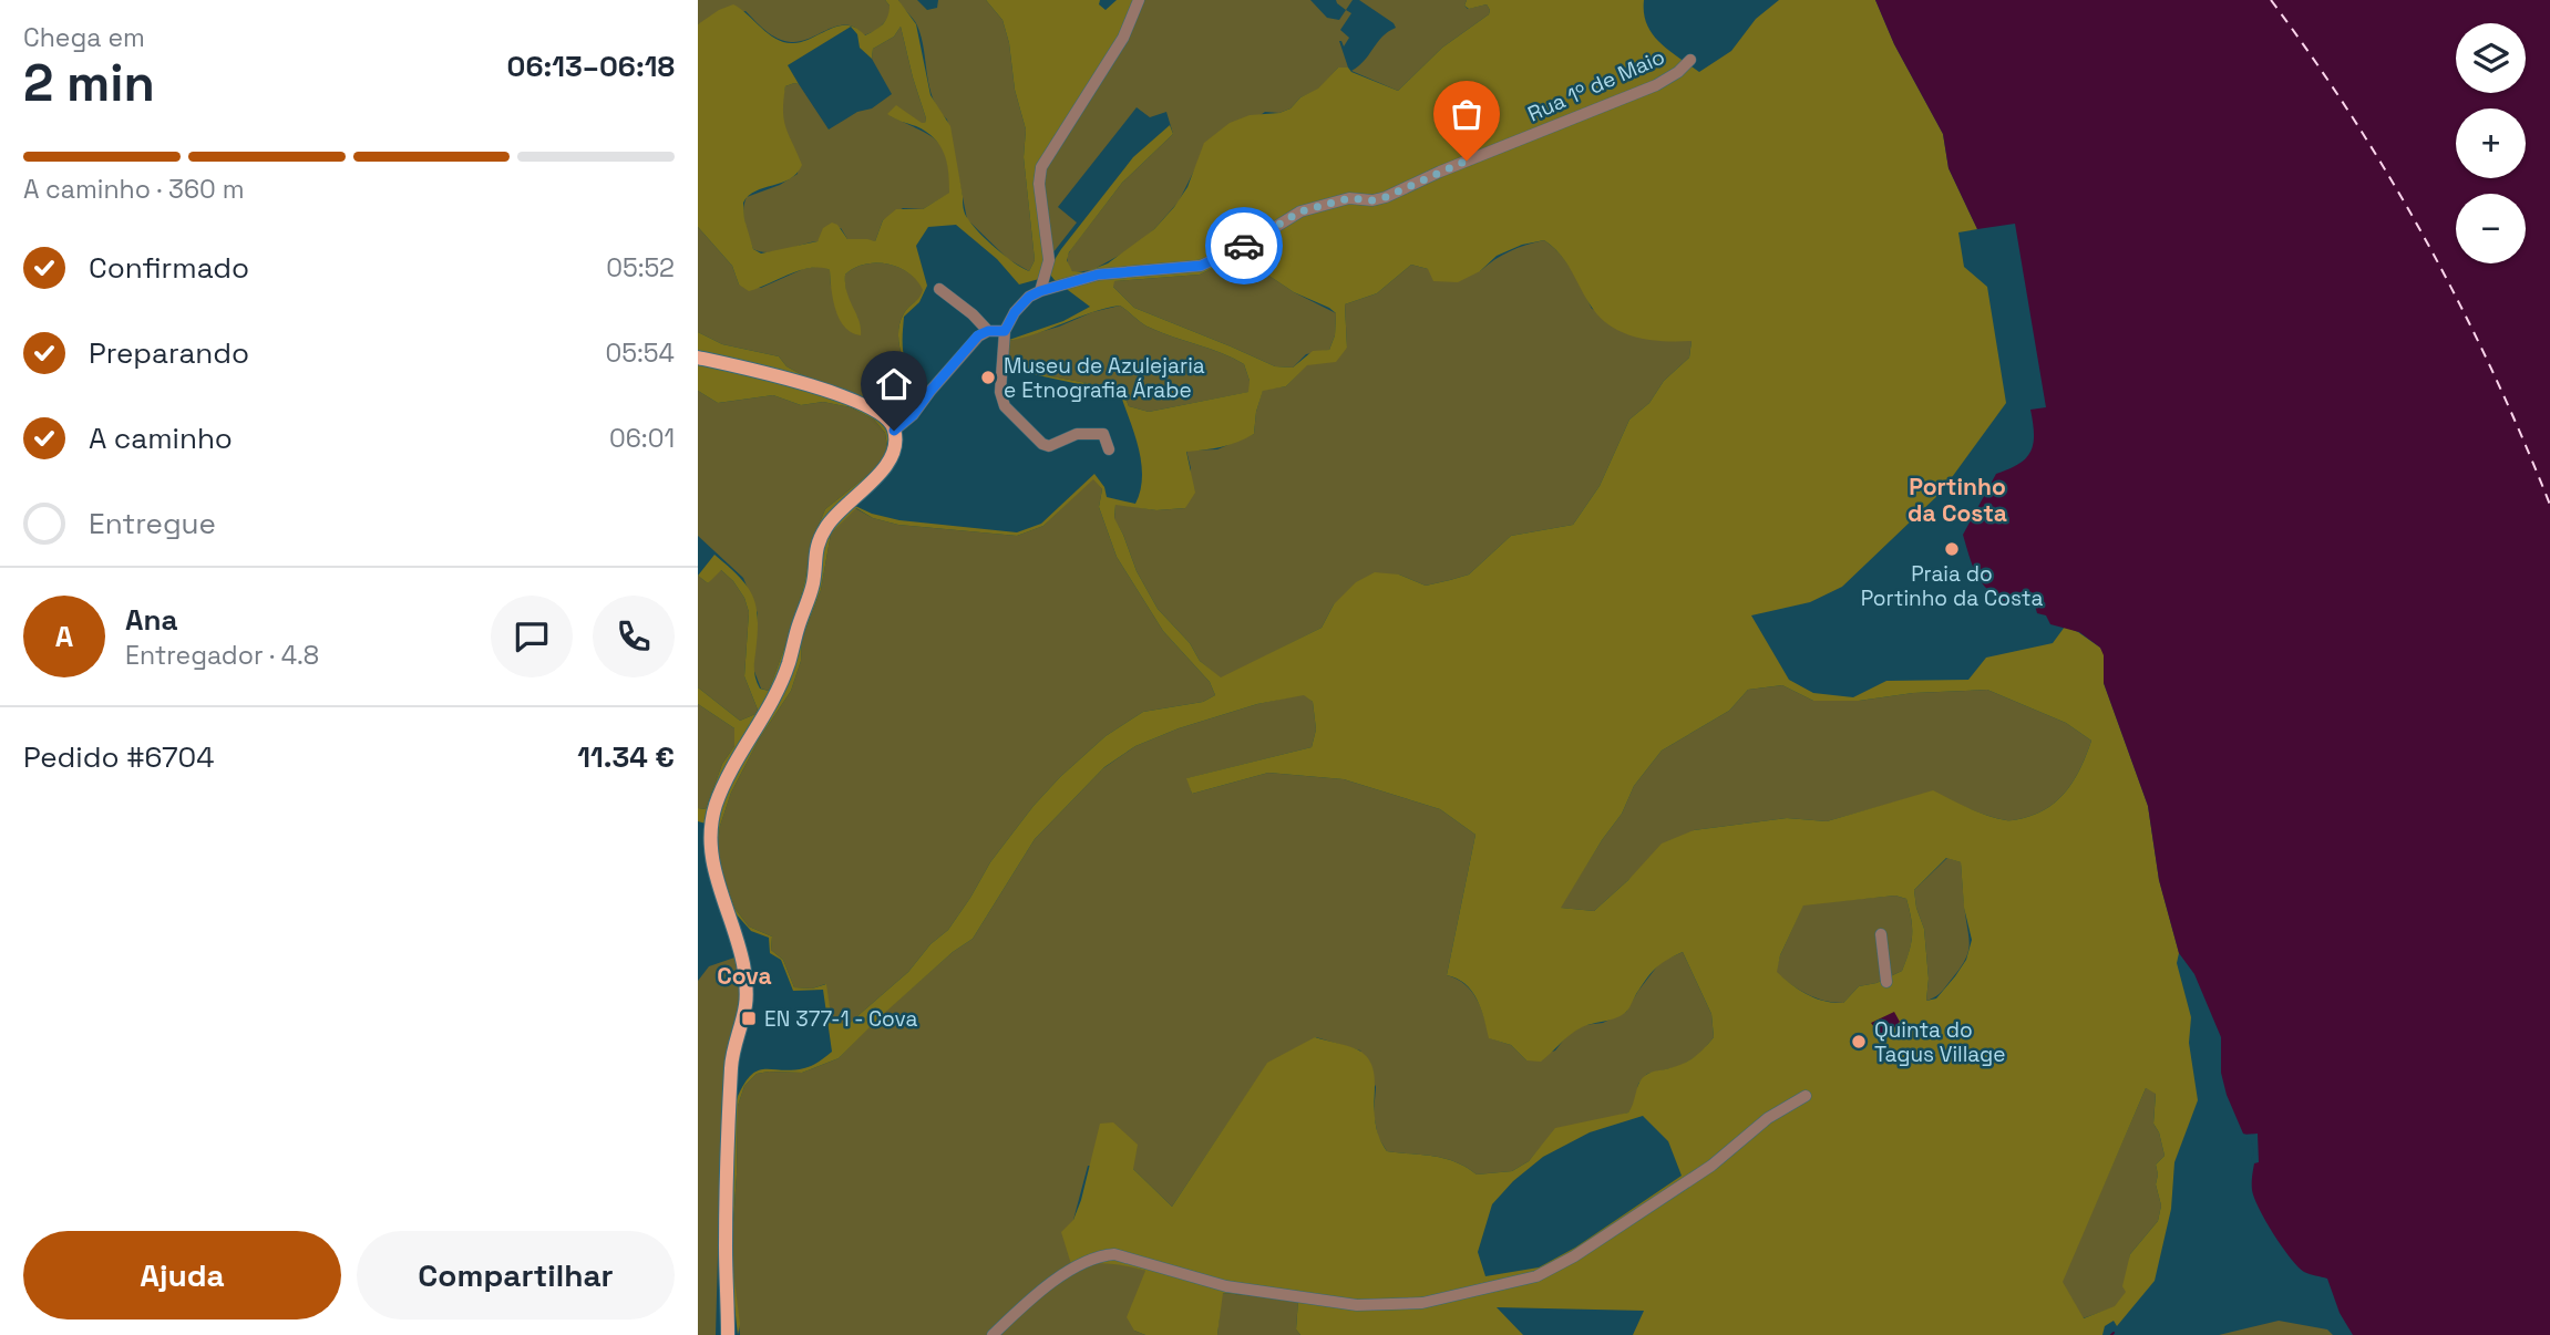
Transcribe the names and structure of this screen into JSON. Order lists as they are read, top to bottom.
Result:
{
  "streets": {
    "street": ["Rua 1º de Maio"]
  },
  "districts": ["Portinho da Costa", "Cova"],
  "places": {
    "other": ["Museu de Azulejaria e Etnografia Árabe", "Praia do Portinho da Costa", "Quinta do Tagus Village"],
    "transit": ["EN 377-1 - Cova"]
  },
  "page": {
    "heading": ["2 min", "Chega em", "06:13–06:18"],
    "panel": [
      "Ana",
      "Entregador · 4.8",
      "Pedido #6704",
      "11.34 €"
    ],
    "map_buttons": ["+", "−"],
    "bar": "A caminho · 360 m",
    "list": [
      ["Confirmado", "05:52"],
      ["Preparando", "05:54"],
      ["A caminho", "06:01"],
      "Entregue"
    ],
    "round": "A",
    "buttons": ["Ajuda", "Compartilhar"]
  }
}
